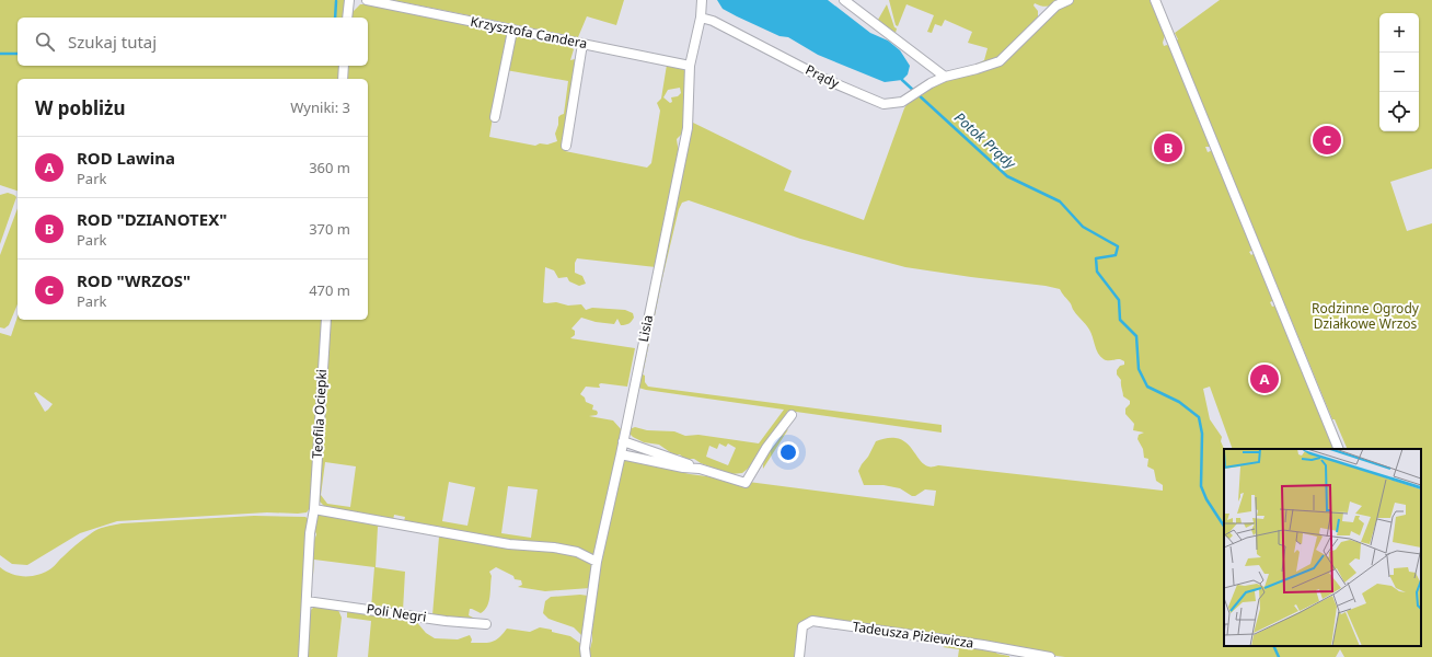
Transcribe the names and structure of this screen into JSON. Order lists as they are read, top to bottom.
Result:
{
  "streets": {
    "street": [
      "Krzysztofa Candera",
      "Prądy",
      "Lisia",
      "Teofila Ociepki",
      "Poli Negri",
      "Tadeusza Piziewicza"
    ]
  },
  "crossings": [
    ["Krzysztofa Candera", "Lisia"],
    ["Prądy", "Lisia"],
    ["Teofila Ociepki", "Poli Negri"]
  ],
  "water": ["Potok Prądy"],
  "parks": ["Rodzinne Ogrody Działkowe Wrzos"],
  "page": {
    "map_buttons": ["+", "−"],
    "search": "Szukaj tutaj",
    "heading": ["W pobliżu", "Wyniki: 3"],
    "pins": ["C", "B", "A"],
    "list": [
      {
        "mark": "A",
        "name": "ROD Lawina",
        "note": "Park",
        "value": "360 m"
      },
      {
        "mark": "B",
        "name": "ROD \"DZIANOTEX\"",
        "note": "Park",
        "value": "370 m"
      },
      {
        "mark": "C",
        "name": "ROD \"WRZOS\"",
        "note": "Park",
        "value": "470 m"
      }
    ]
  }
}
